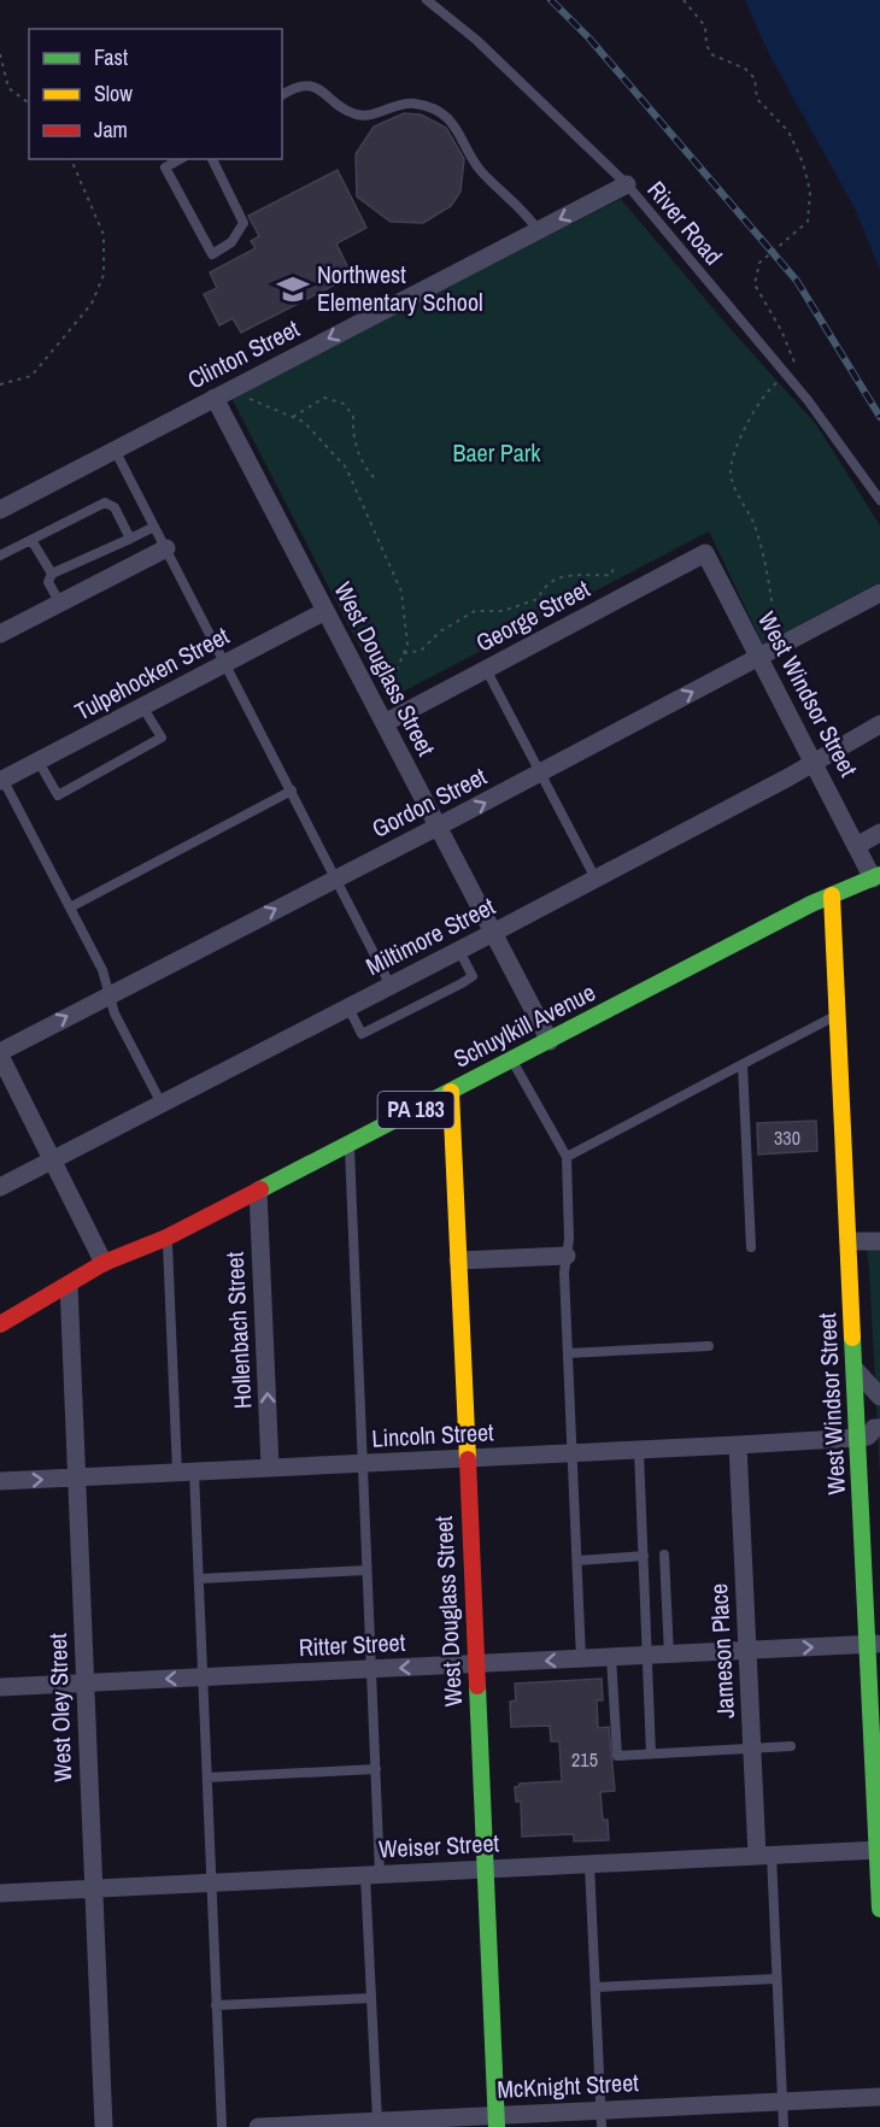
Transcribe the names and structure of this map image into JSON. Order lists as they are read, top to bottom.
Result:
{
  "streets": {
    "main road": [
      "West Douglass Street",
      "West Windsor Street",
      "Schuylkill Avenue",
      "PA 183"
    ],
    "street": [
      "Clinton Street",
      "George Street",
      "Tulpehocken Street",
      "Gordon Street",
      "Miltimore Street",
      "Hollenbach Street",
      "Lincoln Street",
      "Ritter Street",
      "Jameson Place",
      "West Oley Street",
      "Weiser Street",
      "McKnight Street"
    ],
    "lane": ["River Road"]
  },
  "crossings": [
    ["River Road", "Clinton Street"],
    ["Clinton Street", "West Douglass Street"],
    ["George Street", "West Douglass Street"],
    ["George Street", "West Windsor Street"],
    ["West Douglass Street", "Tulpehocken Street"],
    ["West Douglass Street", "Gordon Street"],
    ["West Douglass Street", "Miltimore Street"],
    ["West Douglass Street", "Schuylkill Avenue"],
    ["West Douglass Street", "Lincoln Street"],
    ["West Douglass Street", "Ritter Street"],
    ["West Douglass Street", "Weiser Street"],
    ["West Douglass Street", "McKnight Street"],
    ["West Windsor Street", "Gordon Street"],
    ["West Windsor Street", "Miltimore Street"],
    ["West Windsor Street", "Schuylkill Avenue"],
    ["West Windsor Street", "Lincoln Street"],
    ["West Windsor Street", "Ritter Street"],
    ["West Windsor Street", "Weiser Street"],
    ["Schuylkill Avenue", "Hollenbach Street"],
    ["Schuylkill Avenue", "West Oley Street"],
    ["Hollenbach Street", "Lincoln Street"],
    ["Lincoln Street", "Jameson Place"],
    ["Lincoln Street", "West Oley Street"],
    ["Ritter Street", "Jameson Place"],
    ["Ritter Street", "West Oley Street"],
    ["Jameson Place", "Weiser Street"],
    ["West Oley Street", "Weiser Street"]
  ],
  "one_way": ["Clinton Street", "Gordon Street", "Hollenbach Street"],
  "parks": ["Baer Park"],
  "places": {
    "school or university": ["Northwest Elementary School"]
  },
  "house_numbers": ["330", "215"],
  "legend": ["Fast", "Slow", "Jam"]
}
